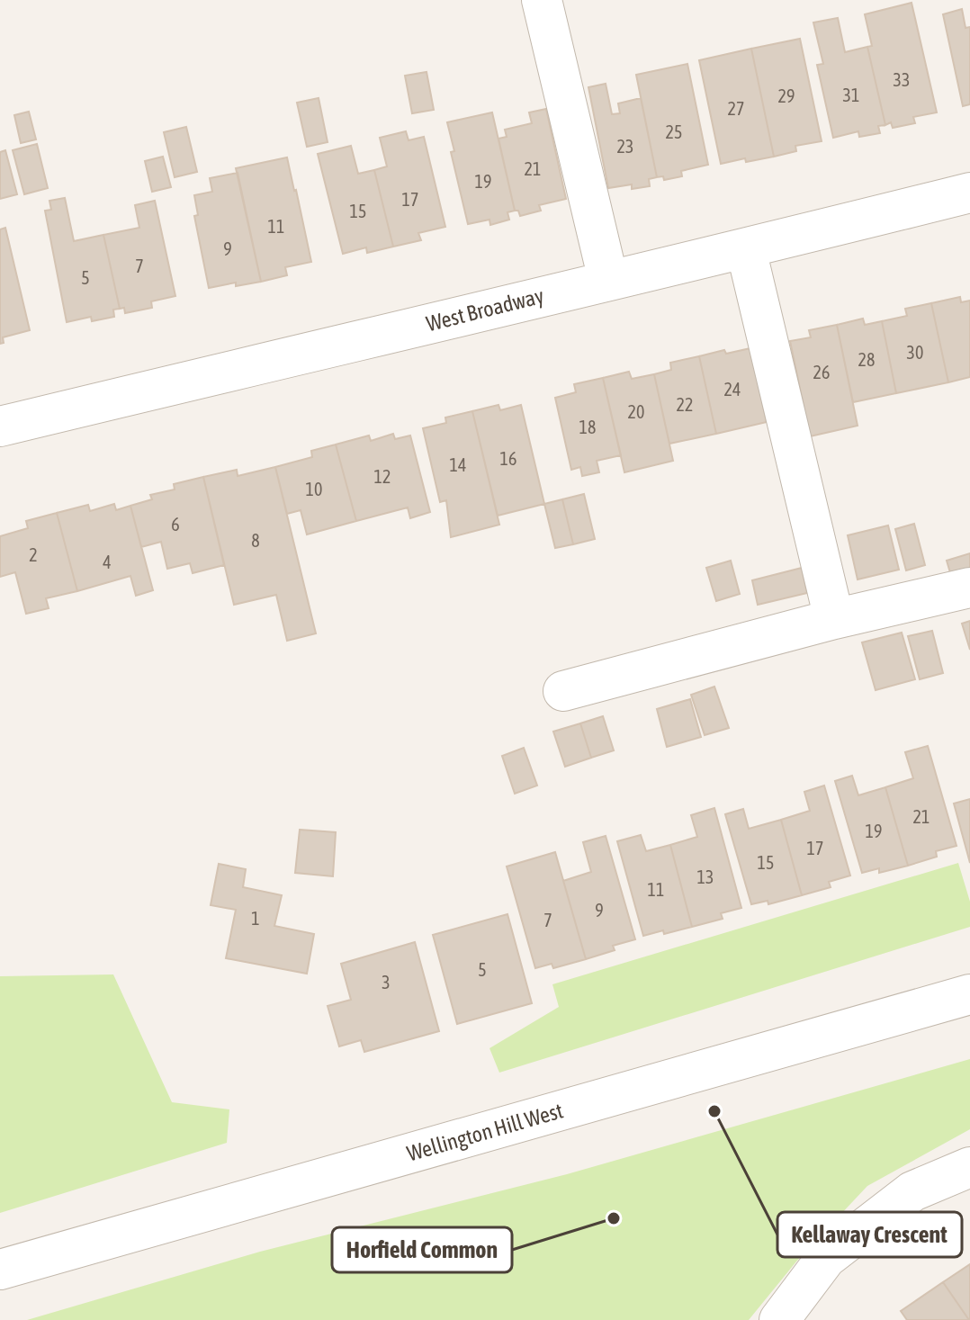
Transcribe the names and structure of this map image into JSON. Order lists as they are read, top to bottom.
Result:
{
  "streets": {
    "street": ["West Broadway", "Wellington Hill West"]
  },
  "places": ["Kellaway Crescent", "Horfield Common"],
  "house_numbers": [
    "33",
    "31",
    "29",
    "27",
    "25",
    "23",
    "21",
    "19",
    "17",
    "15",
    "11",
    "9",
    "7",
    "5",
    "30",
    "28",
    "26",
    "24",
    "22",
    "20",
    "18",
    "16",
    "14",
    "12",
    "10",
    "6",
    "8",
    "2",
    "4",
    "21",
    "19",
    "17",
    "15",
    "13",
    "11",
    "9",
    "1",
    "7",
    "5",
    "3"
  ]
}
